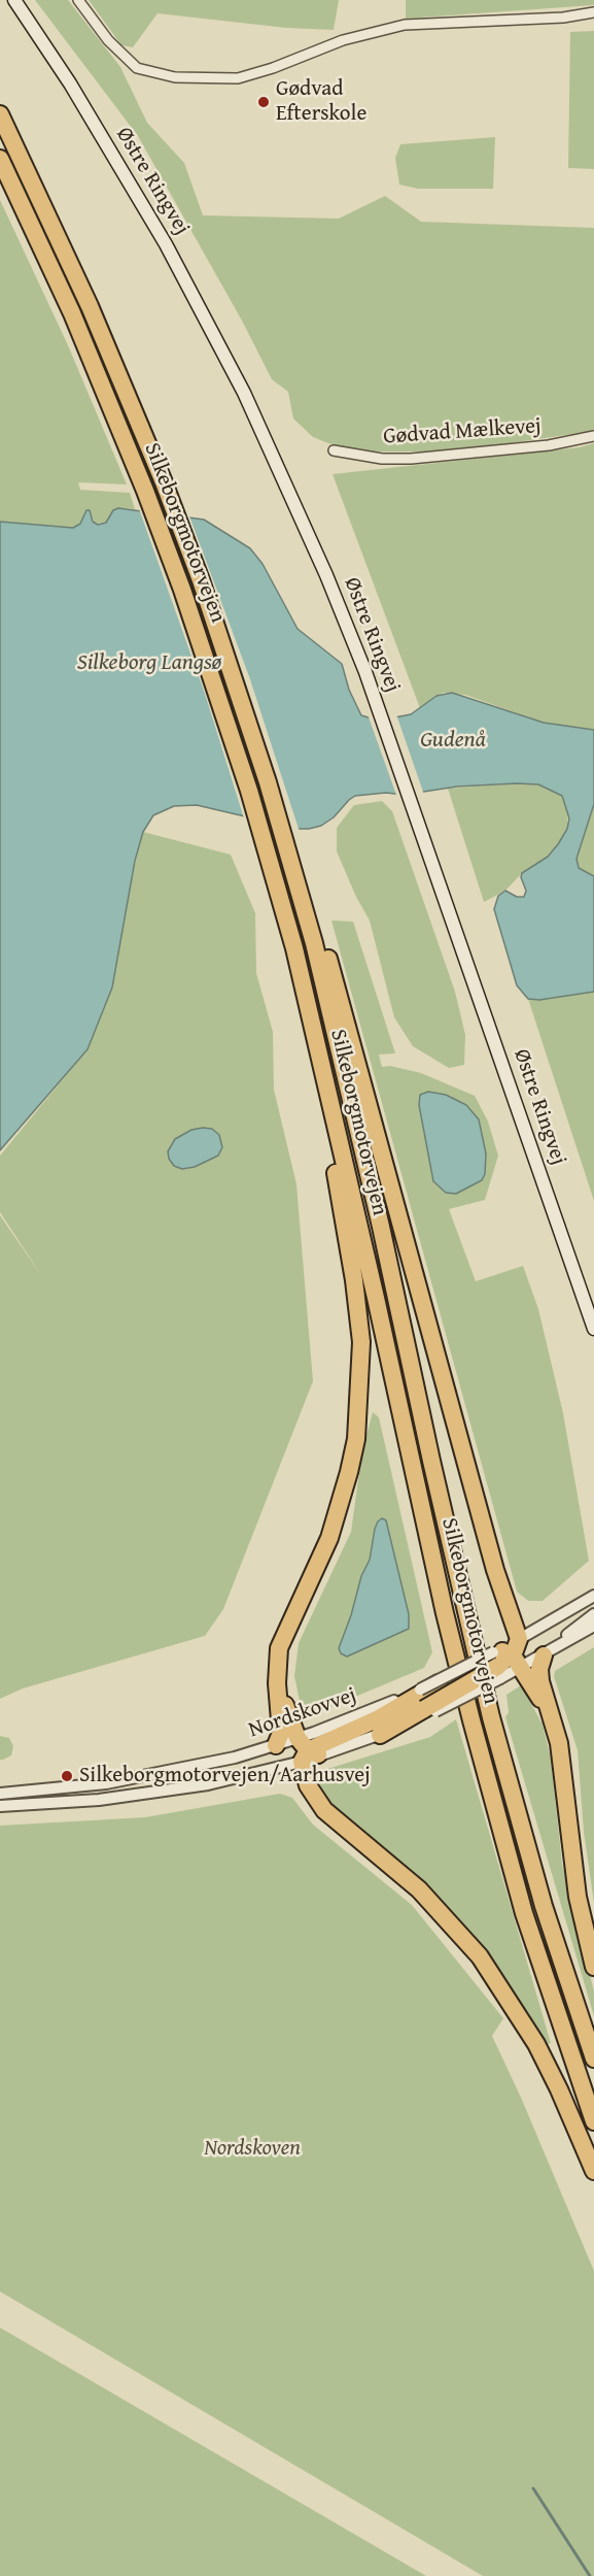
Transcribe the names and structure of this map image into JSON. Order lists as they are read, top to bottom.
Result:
{
  "streets": {
    "highway": ["Silkeborgmotorvejen"],
    "main road": ["Østre Ringvej"],
    "street": ["Gødvad Mælkevej", "Nordskovvej"]
  },
  "water": ["Silkeborg Langsø", "Gudenå"],
  "parks": ["Nordskoven"],
  "places": ["Gødvad Efterskole", "Silkeborgmotorvejen/Aarhusvej"]
}
